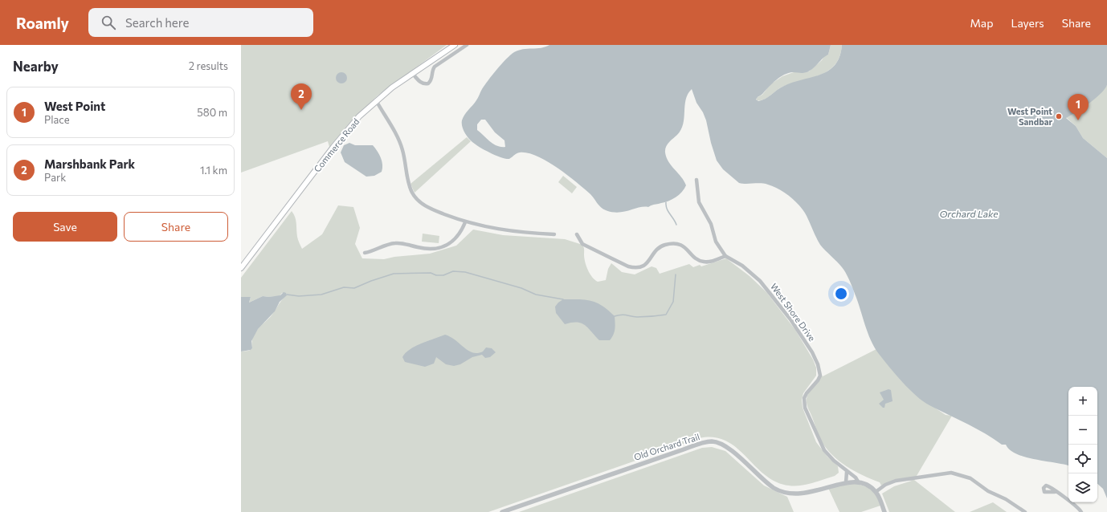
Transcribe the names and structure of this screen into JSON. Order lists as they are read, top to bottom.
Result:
{
  "streets": {
    "main road": ["Commerce Road"],
    "street": ["West Shore Drive", "Old Orchard Trail"]
  },
  "crossings": [
    ["West Shore Drive", "Old Orchard Trail"]
  ],
  "water": ["Orchard Lake"],
  "places": ["West Point Sandbar"],
  "page": {
    "header": "Roamly",
    "search": "Search here",
    "nav": ["Map", "Layers", "Share"],
    "heading": ["Nearby", "2 results"],
    "pins": ["2", "1"],
    "list": [
      {
        "mark": "1",
        "name": "West Point",
        "note": "Place",
        "value": "580 m"
      },
      {
        "mark": "2",
        "name": "Marshbank Park",
        "note": "Park",
        "value": "1.1 km"
      }
    ],
    "buttons": ["Save", "Share"],
    "map_buttons": ["+", "−"]
  }
}
